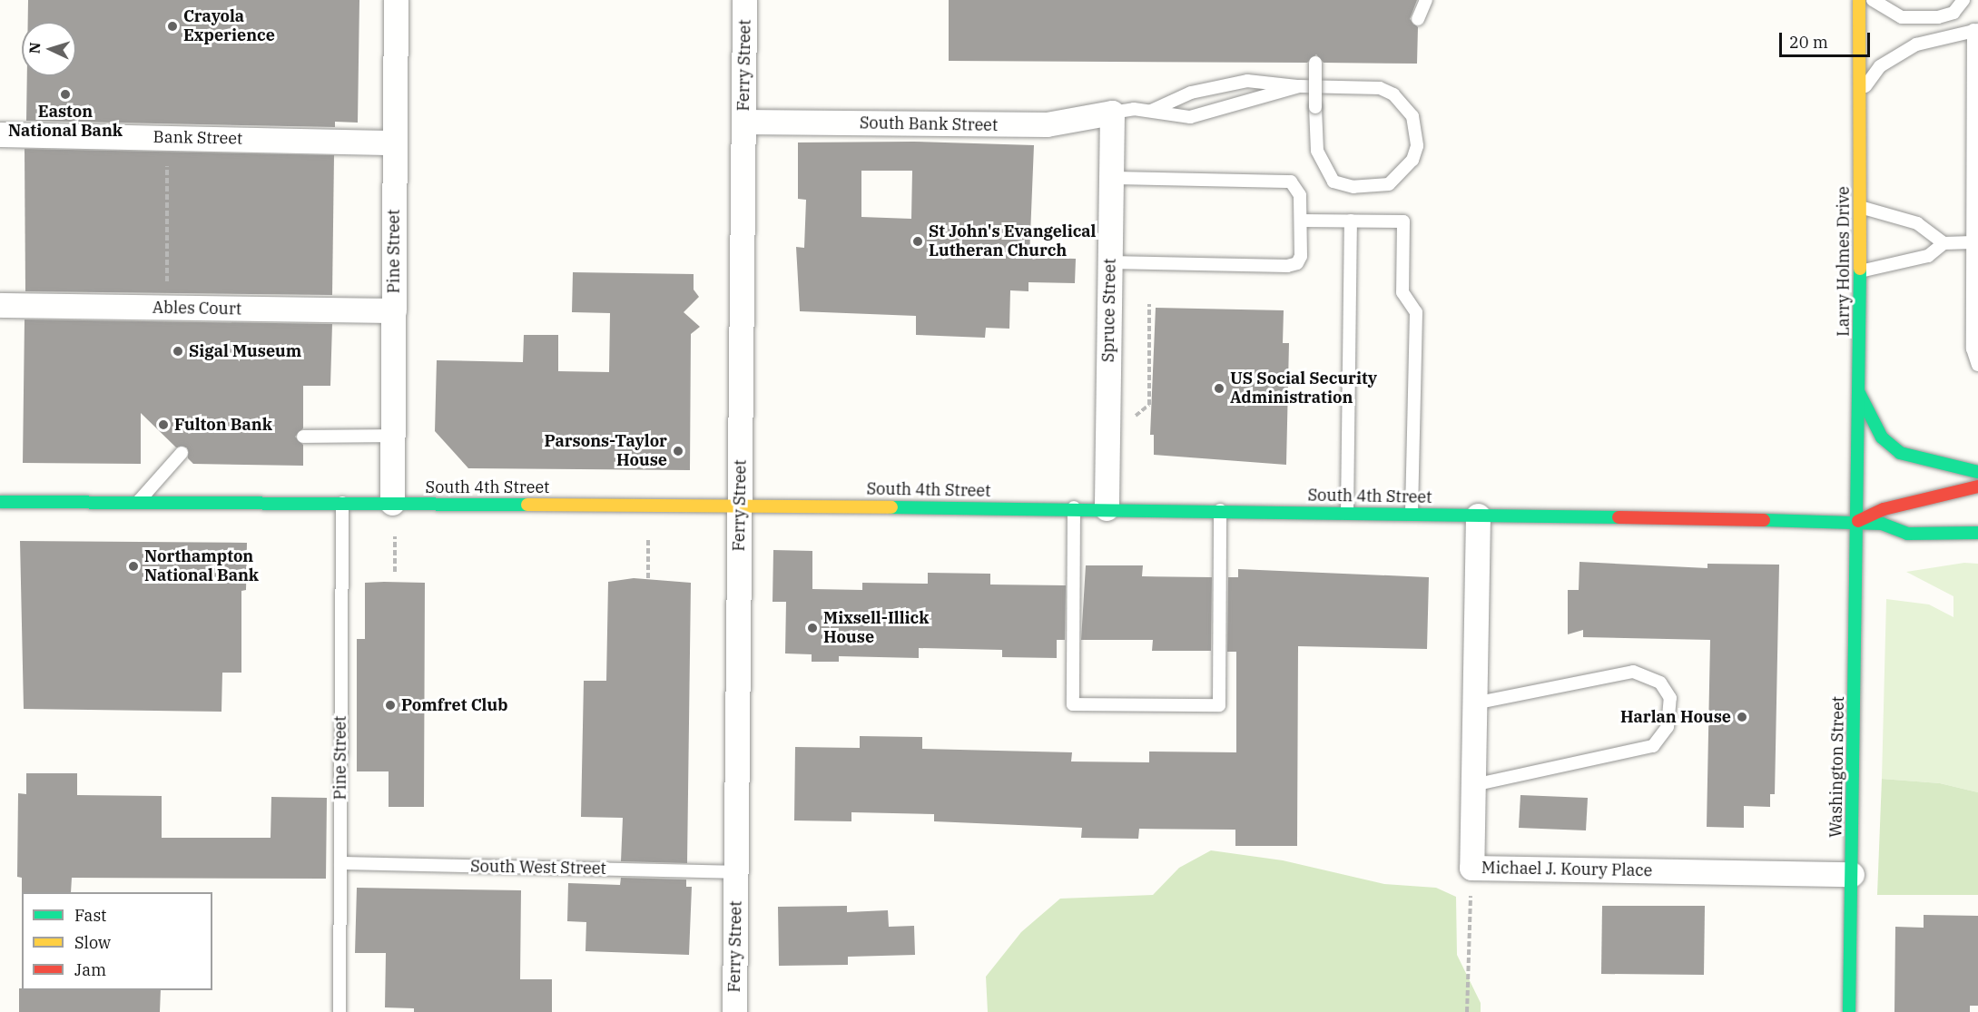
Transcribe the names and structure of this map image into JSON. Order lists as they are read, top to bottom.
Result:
{
  "streets": {
    "street": [
      "Ferry Street",
      "South Bank Street",
      "Bank Street",
      "Pine Street",
      "Larry Holmes Drive",
      "Ables Court",
      "Spruce Street",
      "South 4th Street",
      "Washington Street",
      "Michael J. Koury Place"
    ],
    "lane": ["South West Street"]
  },
  "crossings": [
    ["Ferry Street", "South Bank Street"],
    ["Ferry Street", "South 4th Street"],
    ["Ferry Street", "South West Street"],
    ["South Bank Street", "Spruce Street"],
    ["Bank Street", "Pine Street"],
    ["Pine Street", "Ables Court"],
    ["Pine Street", "South 4th Street"],
    ["Pine Street", "South West Street"],
    ["Larry Holmes Drive", "South 4th Street"],
    ["Larry Holmes Drive", "Washington Street"],
    ["Spruce Street", "South 4th Street"],
    ["South 4th Street", "Washington Street"],
    ["South 4th Street", "Michael J. Koury Place"],
    ["Washington Street", "Michael J. Koury Place"]
  ],
  "places": [
    "Crayola Experience",
    "Easton National Bank",
    "St John's Evangelical Lutheran Church",
    "Sigal Museum",
    "US Social Security Administration",
    "Fulton Bank",
    "Parsons-Taylor House",
    "Northampton National Bank",
    "Mixsell-Illick House",
    "Pomfret Club",
    "Harlan House"
  ],
  "legend": ["Fast", "Slow", "Jam"],
  "scale_bar": "20 m",
  "north": "left"
}
